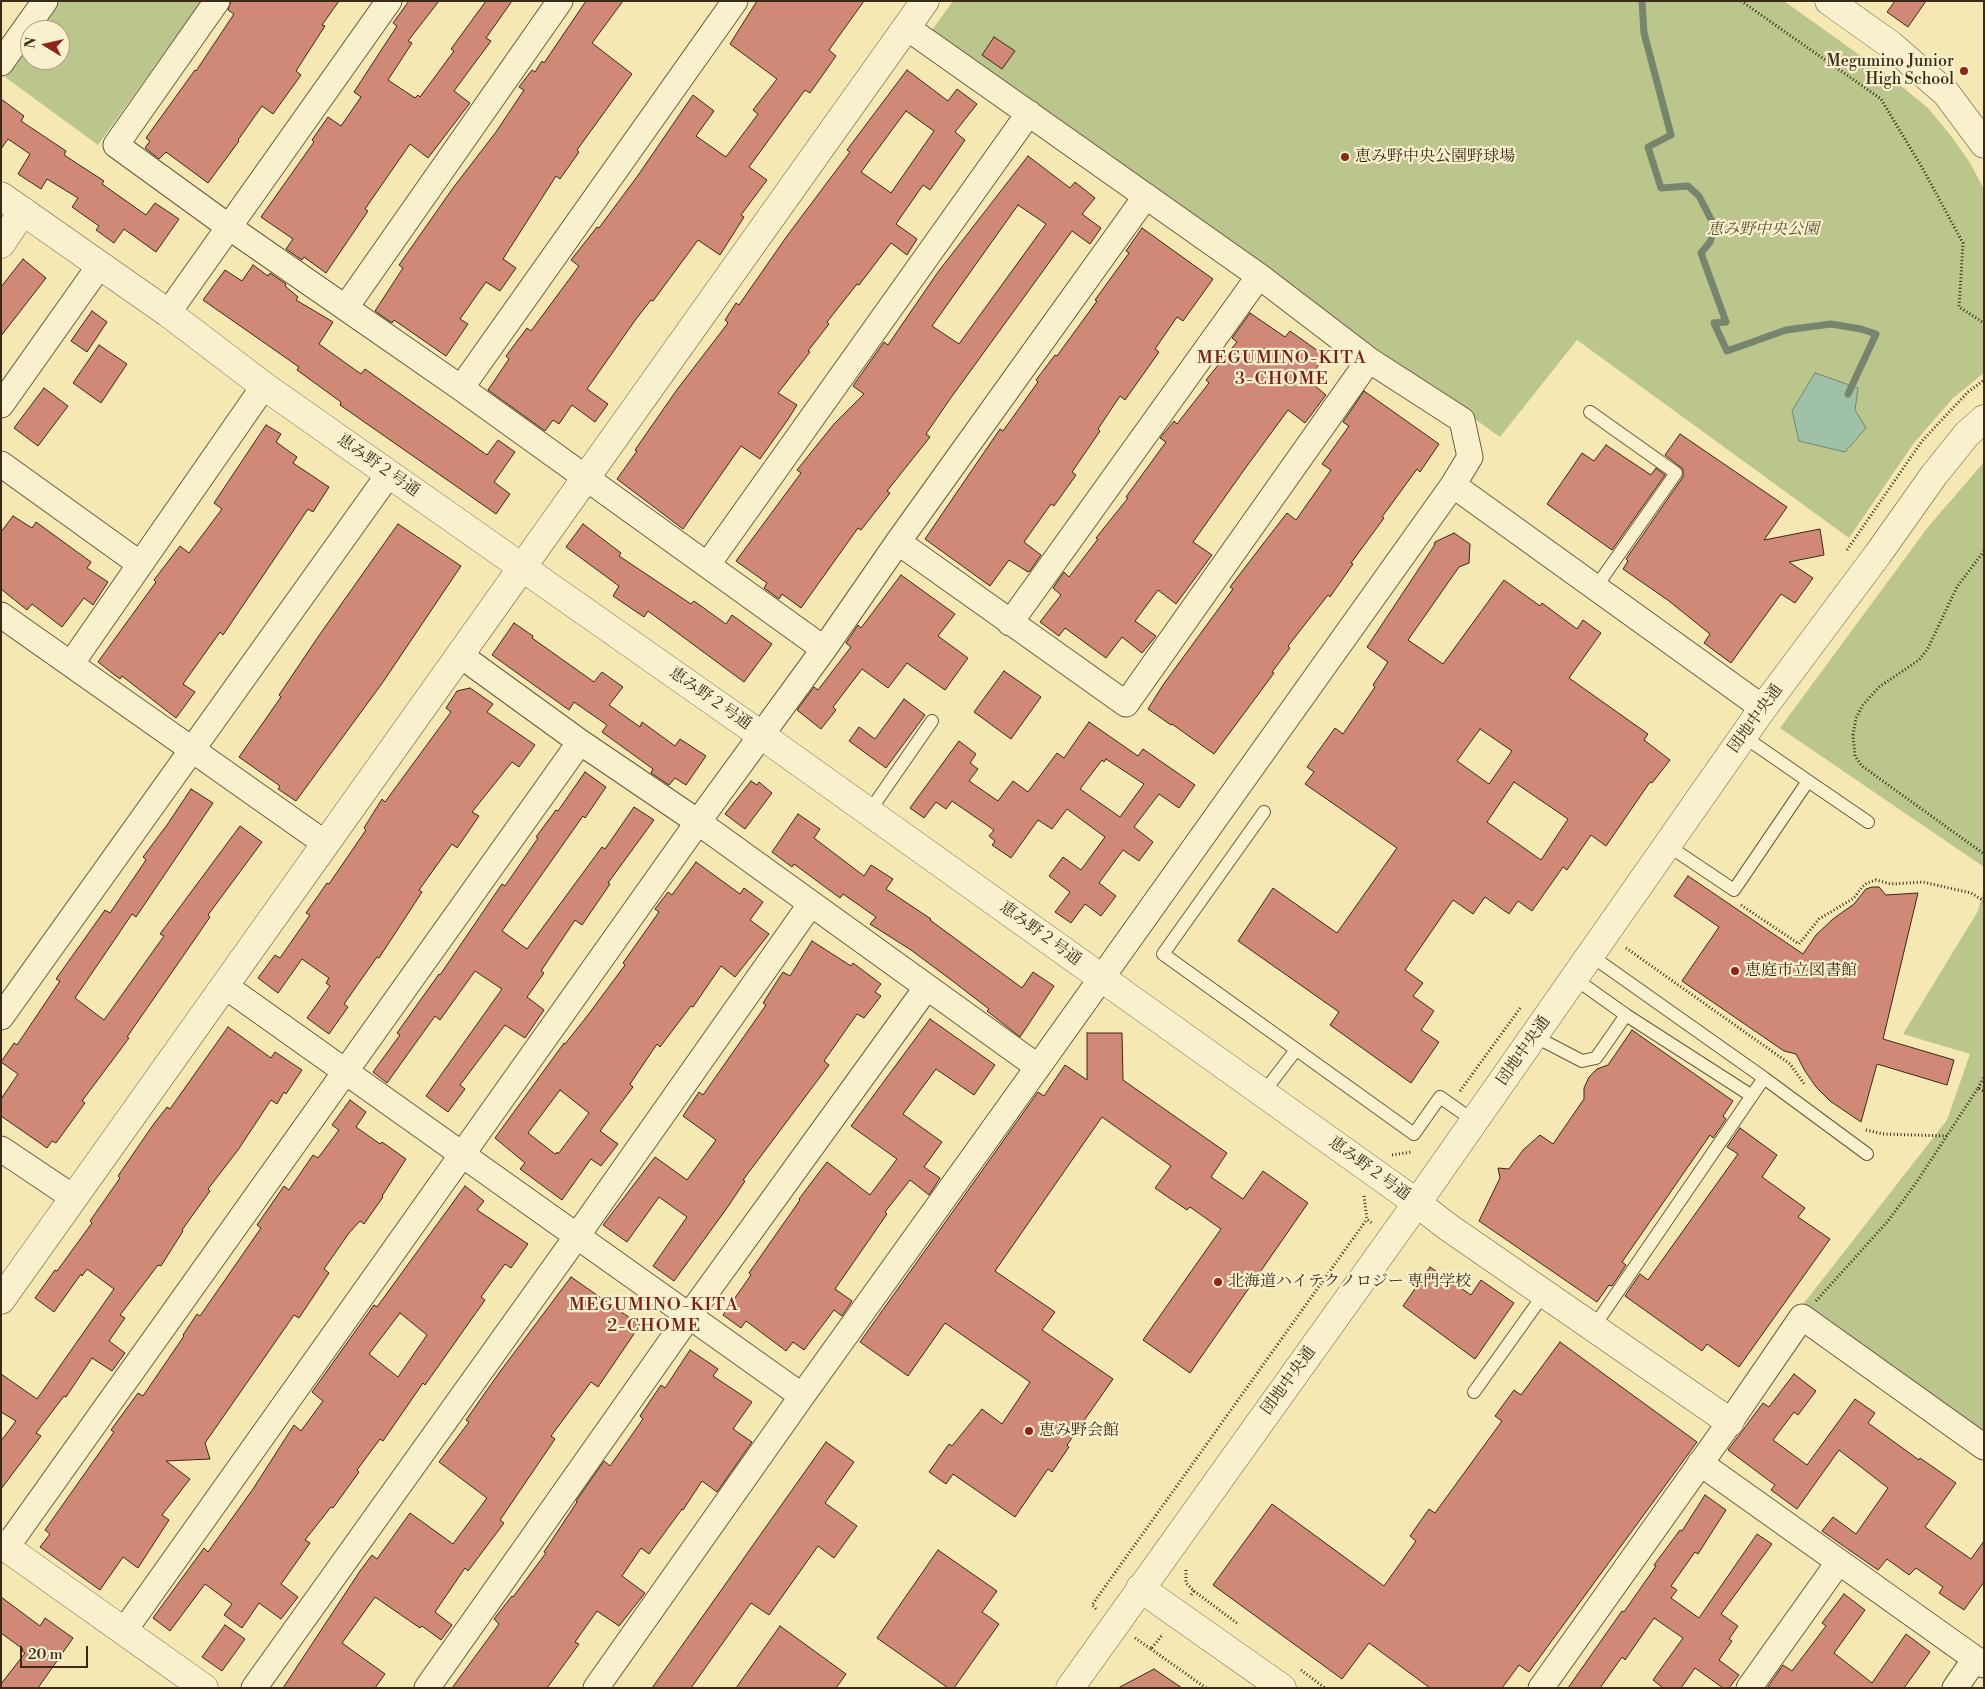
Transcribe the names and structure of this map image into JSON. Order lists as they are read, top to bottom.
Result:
{
  "streets": {
    "street": ["恵み野２号通", "団地中央通"]
  },
  "crossings": [
    ["恵み野２号通", "団地中央通"]
  ],
  "districts": ["MEGUMINO-KITA 3-CHOME", "MEGUMINO-KITA 2-CHOME"],
  "parks": ["恵み野中央公園"],
  "places": [
    "Megumino Junior High School",
    "恵み野中央公園野球場",
    "恵庭市立図書館",
    "北海道ハイテクノロジー 専門学校",
    "恵み野会館"
  ],
  "scale_bar": "20 m",
  "north": "left"
}
